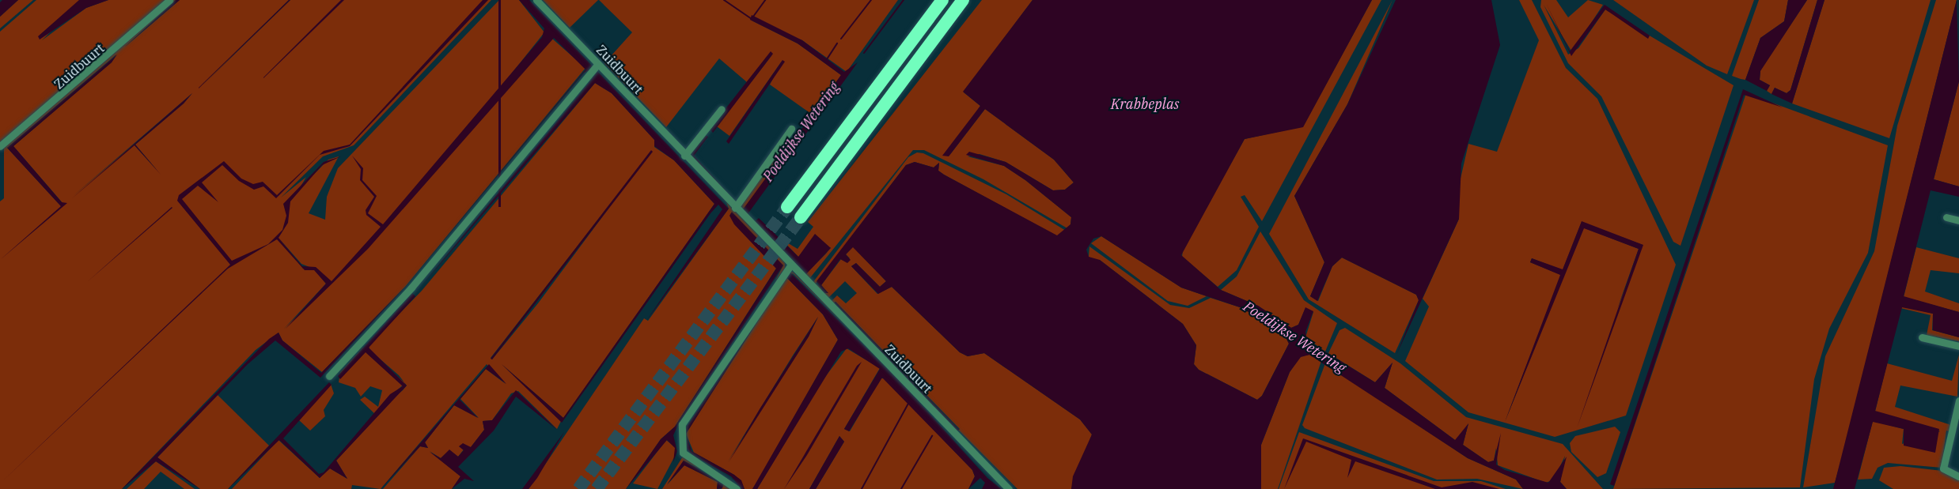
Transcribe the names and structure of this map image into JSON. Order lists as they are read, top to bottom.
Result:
{
  "streets": {
    "street": ["Zuidbuurt"]
  },
  "water": ["Krabbeplas", "Poeldijkse Wetering"]
}
